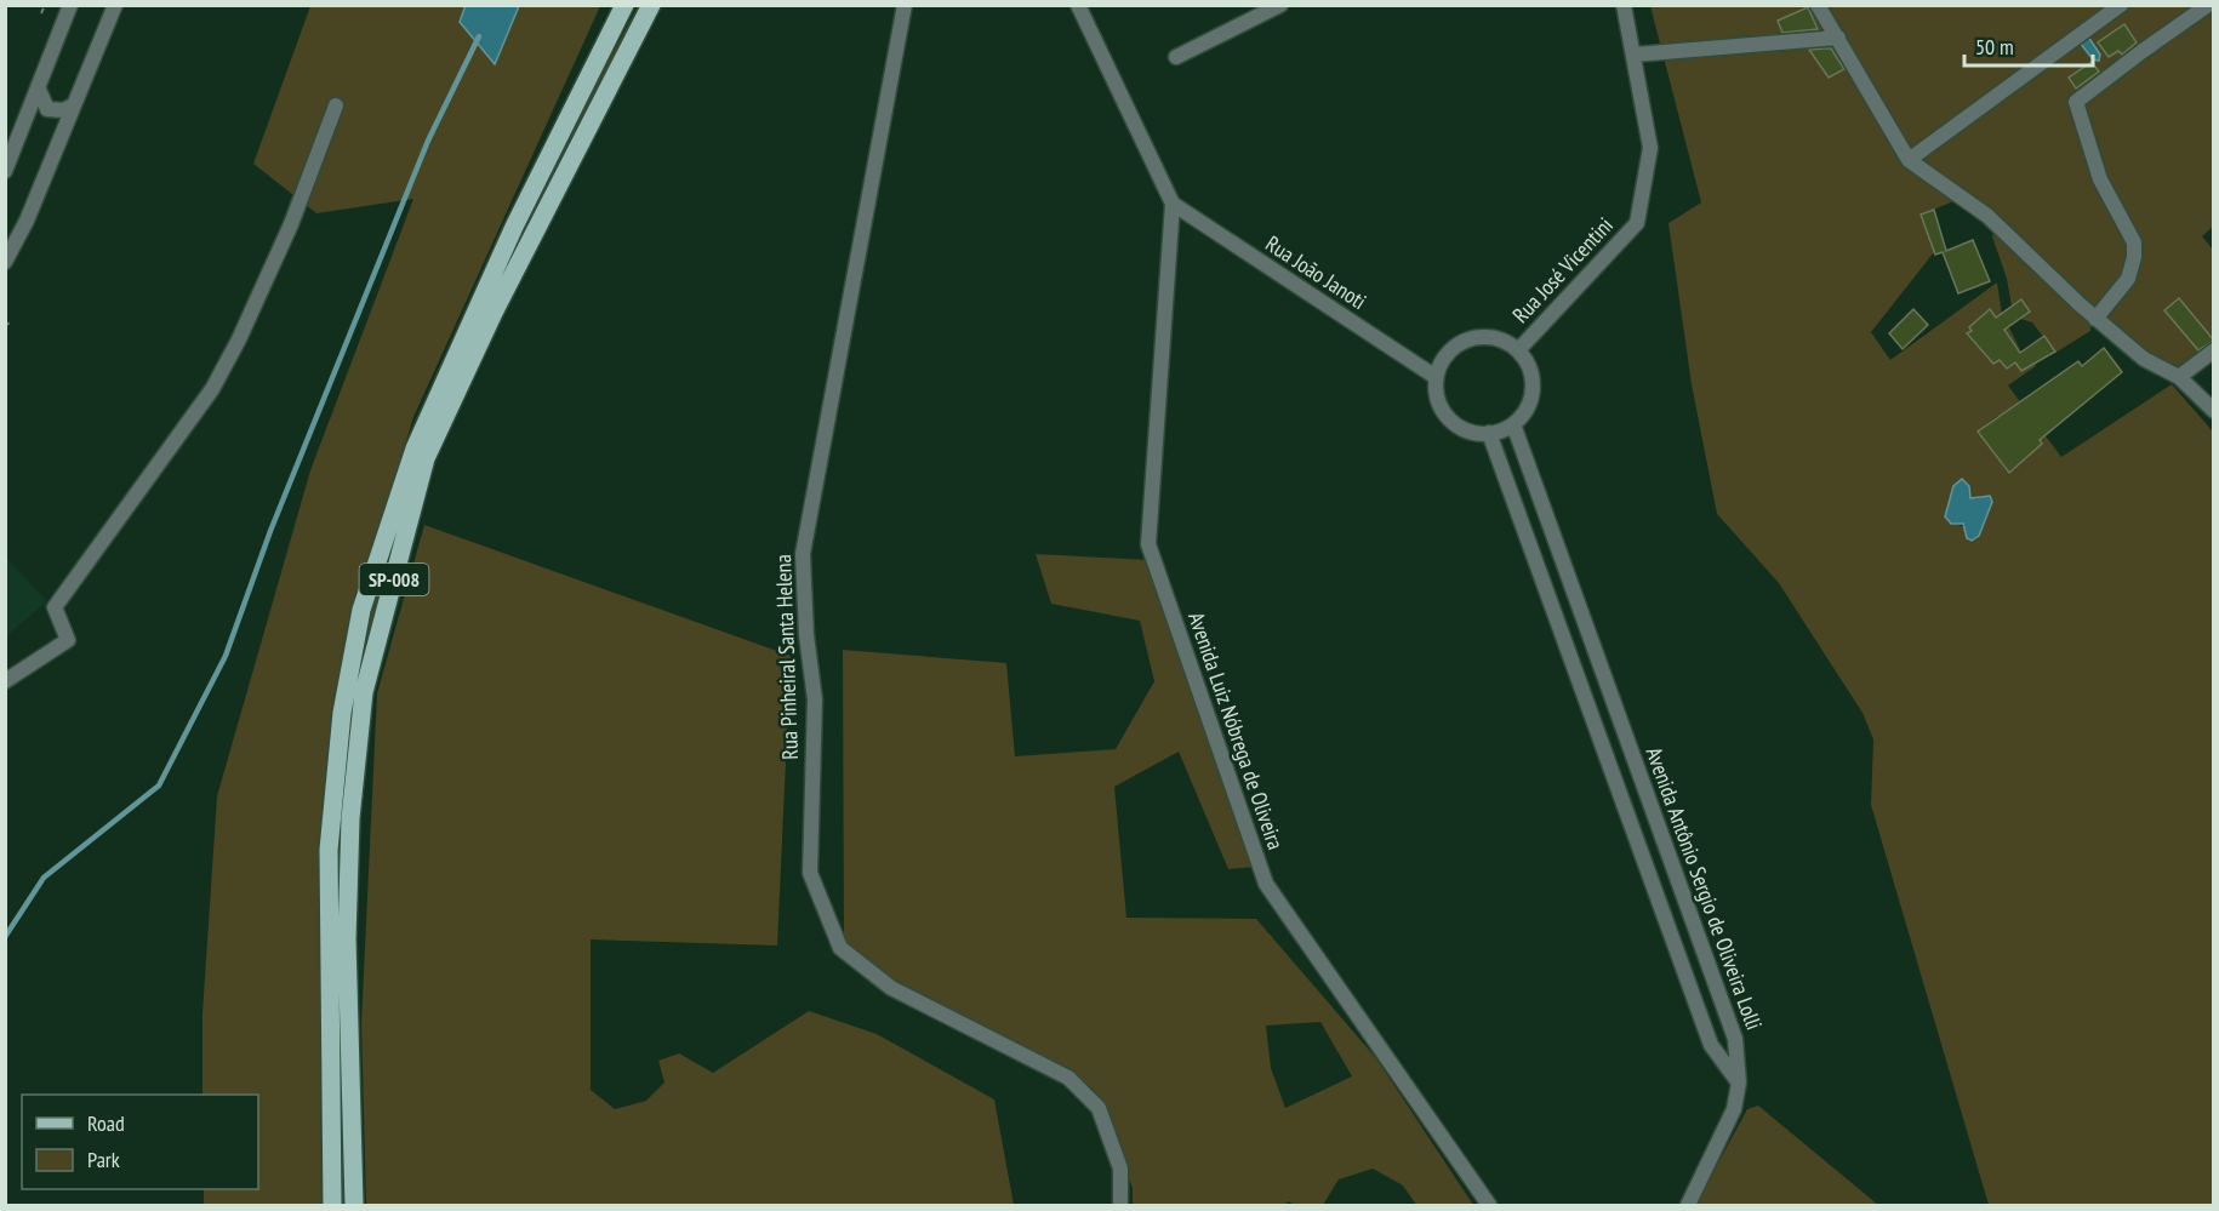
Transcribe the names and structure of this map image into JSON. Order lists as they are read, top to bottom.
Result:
{
  "streets": {
    "main road": ["SP-008"],
    "street": [
      "Rua José Vicentini",
      "Rua João Janoti",
      "Rua Pinheiral Santa Helena",
      "Avenida Luiz Nóbrega de Oliveira",
      "Avenida Antônio Sergio de Oliveira Lolli"
    ]
  },
  "crossings": [
    ["Rua José Vicentini", "Rua João Janoti"],
    ["Rua José Vicentini", "Avenida Antônio Sergio de Oliveira Lolli"],
    ["Rua João Janoti", "Avenida Luiz Nóbrega de Oliveira"],
    ["Rua João Janoti", "Avenida Antônio Sergio de Oliveira Lolli"]
  ],
  "legend": ["Road", "Park"],
  "scale_bar": "50 m"
}
